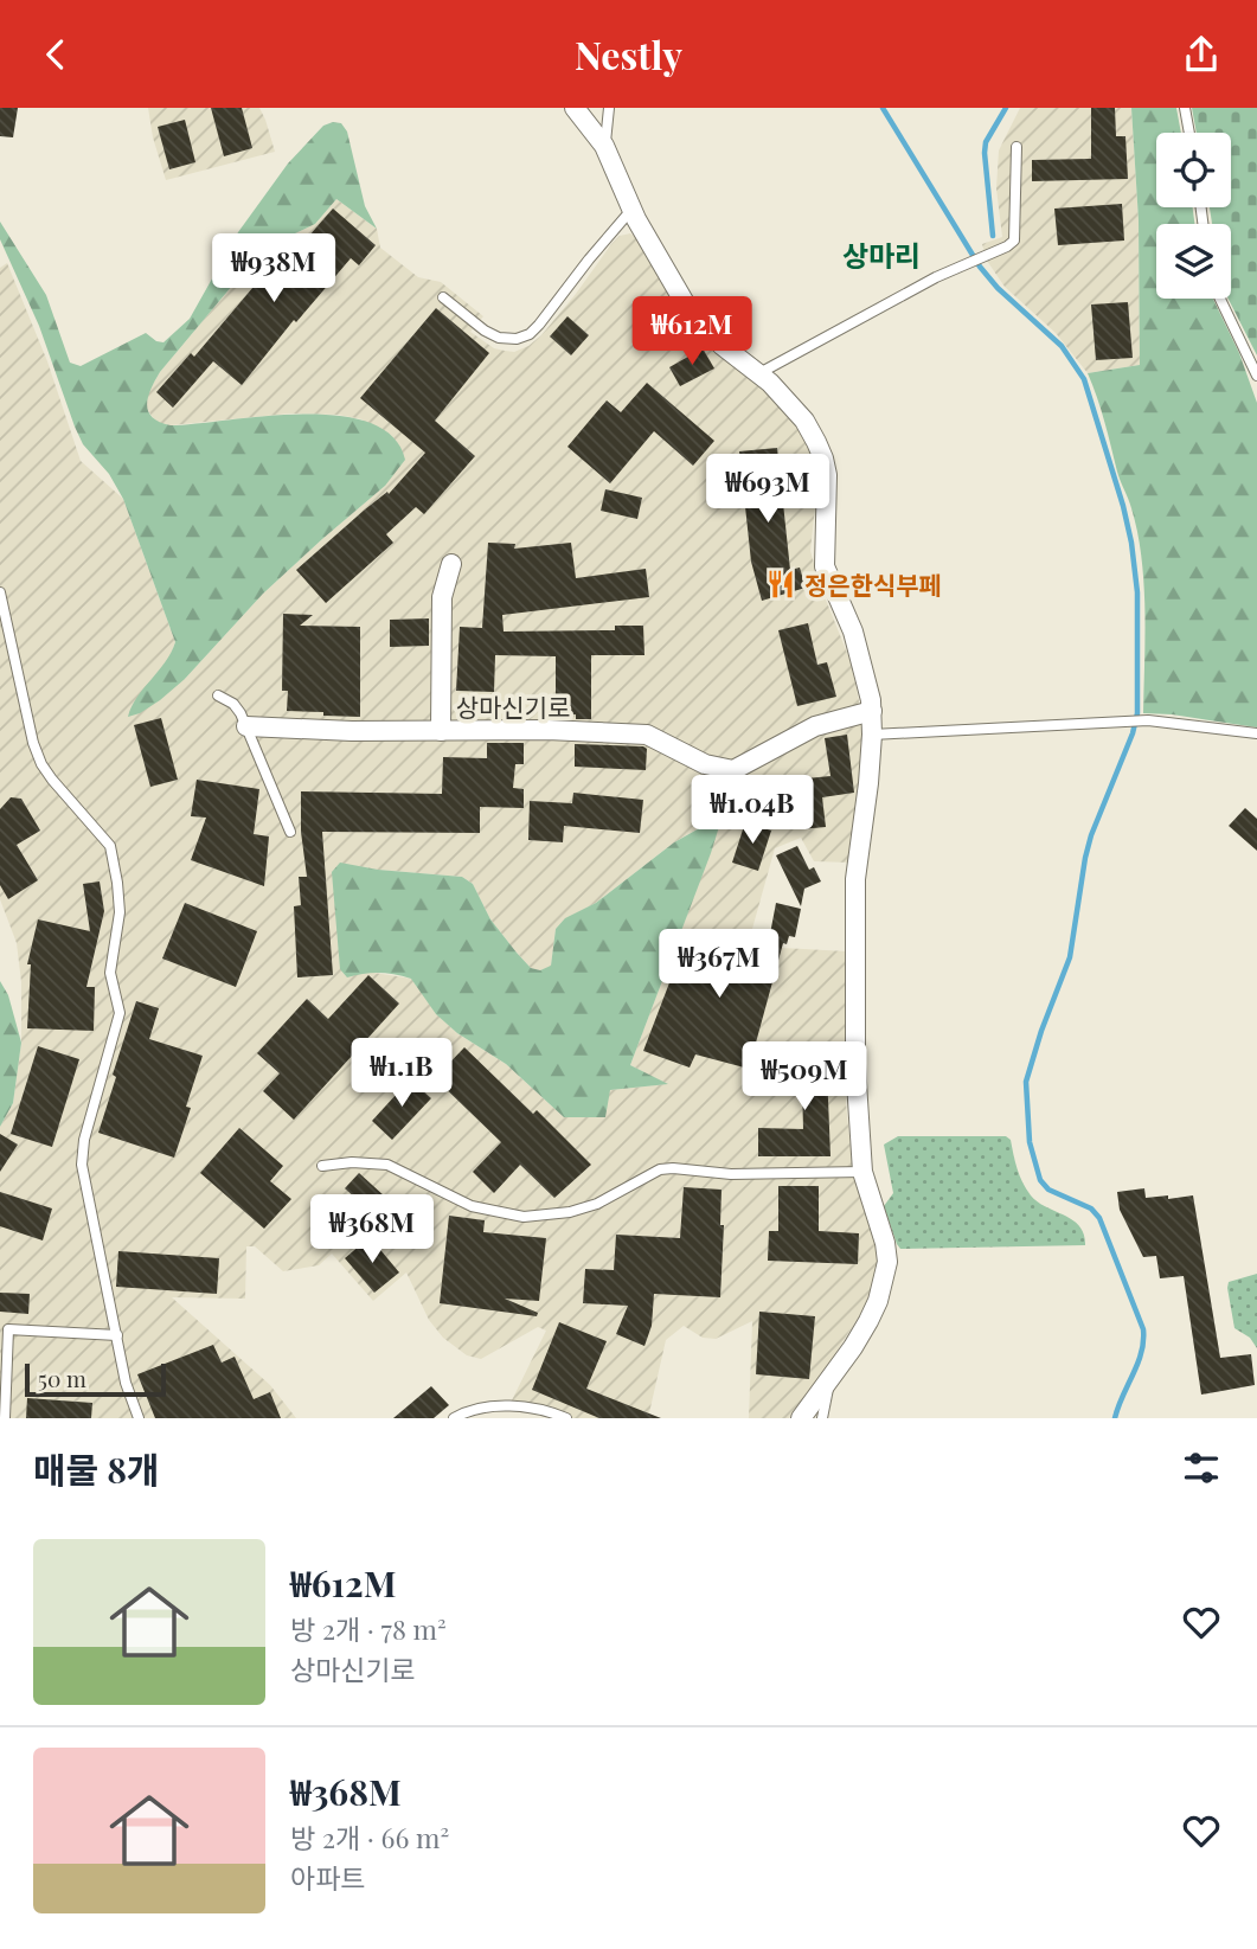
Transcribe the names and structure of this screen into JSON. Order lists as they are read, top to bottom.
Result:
{
  "streets": {
    "street": ["상마신기로"]
  },
  "districts": ["상마리"],
  "places": {
    "restaurant": ["정은한식부페"]
  },
  "scale_bar": "50 m",
  "page": {
    "header": "Nestly",
    "price": [
      "₩938M",
      "₩612M",
      "₩693M",
      "₩1.04B",
      "₩367M",
      "₩1.1B",
      "₩509M",
      "₩368M"
    ],
    "scale": "50 m",
    "heading": "매물 8개",
    "list": [
      {
        "name": "₩612M",
        "note": "방 2개 · 78 m² · 상마신기로"
      },
      {
        "name": "₩368M",
        "note": "방 2개 · 66 m² · 아파트"
      }
    ]
  }
}
